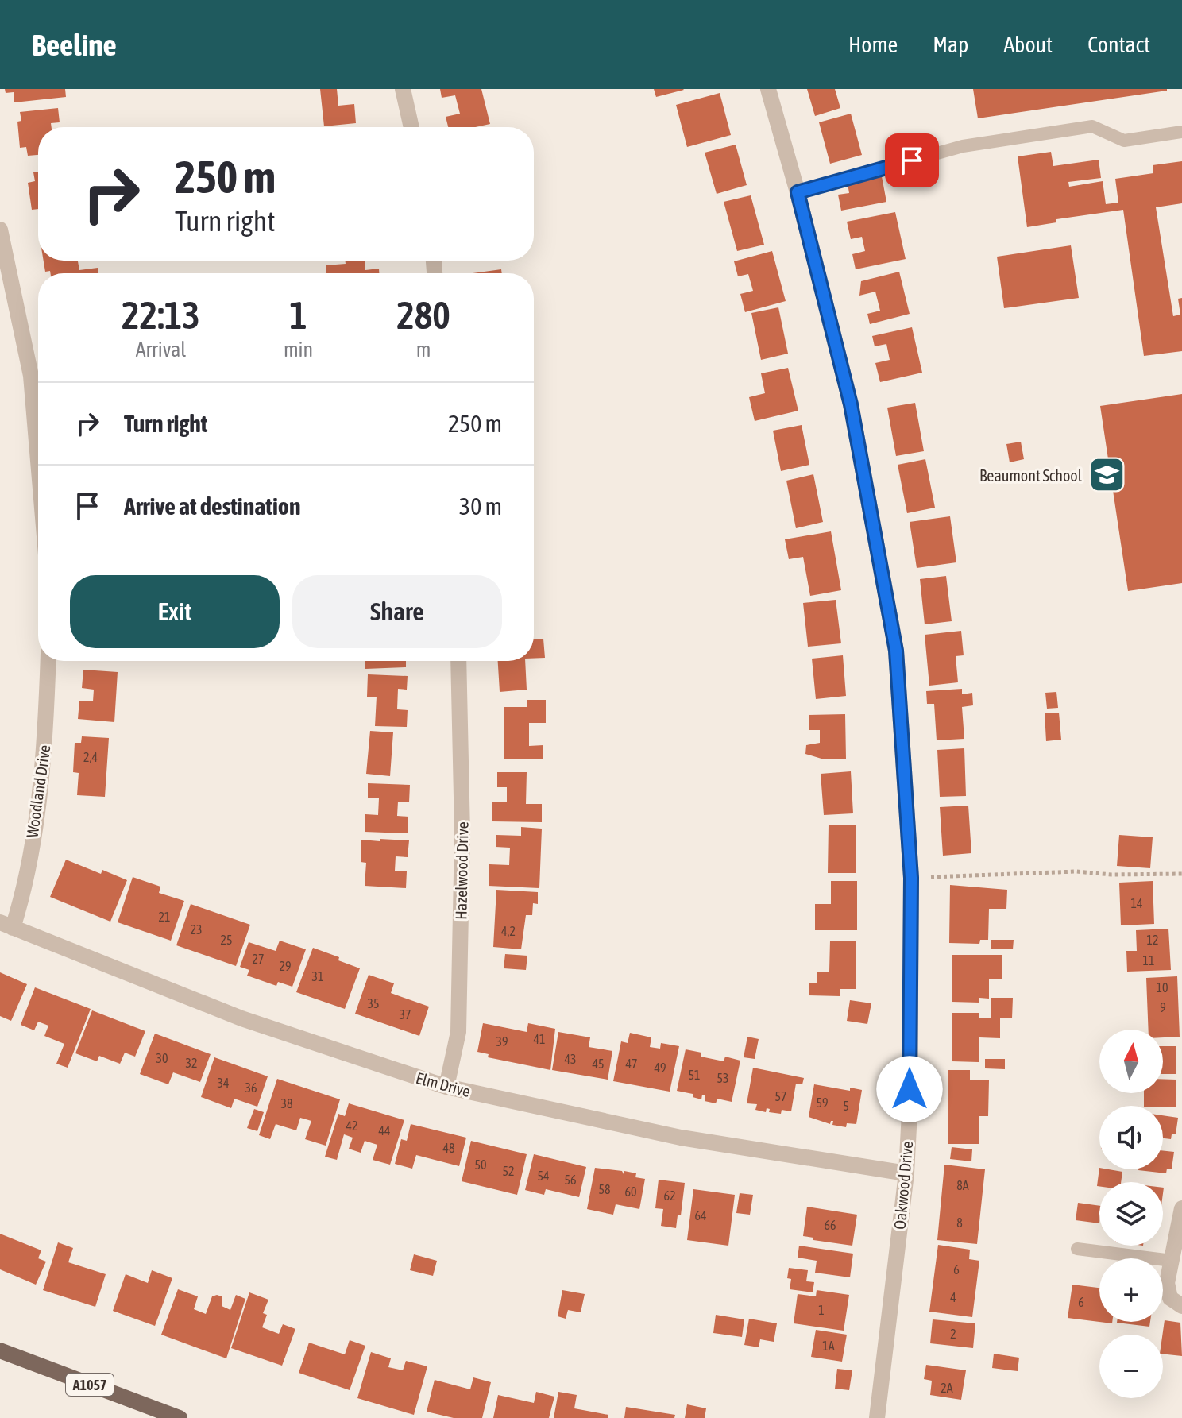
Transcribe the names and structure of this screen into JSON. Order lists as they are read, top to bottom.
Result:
{
  "streets": {
    "main road": ["A1057"],
    "street": [
      "Woodland Drive",
      "Hazelwood Drive",
      "Elm Drive",
      "Oakwood Drive"
    ]
  },
  "crossings": [
    ["Woodland Drive", "Elm Drive"],
    ["Hazelwood Drive", "Elm Drive"],
    ["Elm Drive", "Oakwood Drive"]
  ],
  "places": {
    "school or university": ["Beaumont School"]
  },
  "house_numbers": [
    "2,4",
    "14",
    "21",
    "23",
    "4,2",
    "25",
    "12",
    "27",
    "11",
    "29",
    "31",
    "10",
    "35",
    "9",
    "37",
    "41",
    "39",
    "30",
    "43",
    "32",
    "45",
    "47",
    "49",
    "51",
    "53",
    "34",
    "36",
    "57",
    "59",
    "38",
    "5",
    "42",
    "44",
    "48",
    "50",
    "52",
    "54",
    "56",
    "8A",
    "58",
    "60",
    "62",
    "64",
    "8",
    "66",
    "6",
    "4",
    "6",
    "1",
    "2",
    "1A",
    "2A"
  ],
  "north": "top",
  "page": {
    "header": "Beeline",
    "nav": [
      "Home",
      "Map",
      "About",
      "Contact"
    ],
    "turn": ["250 m", "Turn right"],
    "eta": [
      "22:13",
      "Arrival",
      "1",
      "min",
      "280",
      "m"
    ],
    "list": [
      {
        "name": "Turn right",
        "value": "250 m"
      },
      {
        "name": "Arrive at destination",
        "value": "30 m"
      }
    ],
    "buttons": ["Exit", "Share"],
    "map_buttons": ["+", "−"]
  }
}
